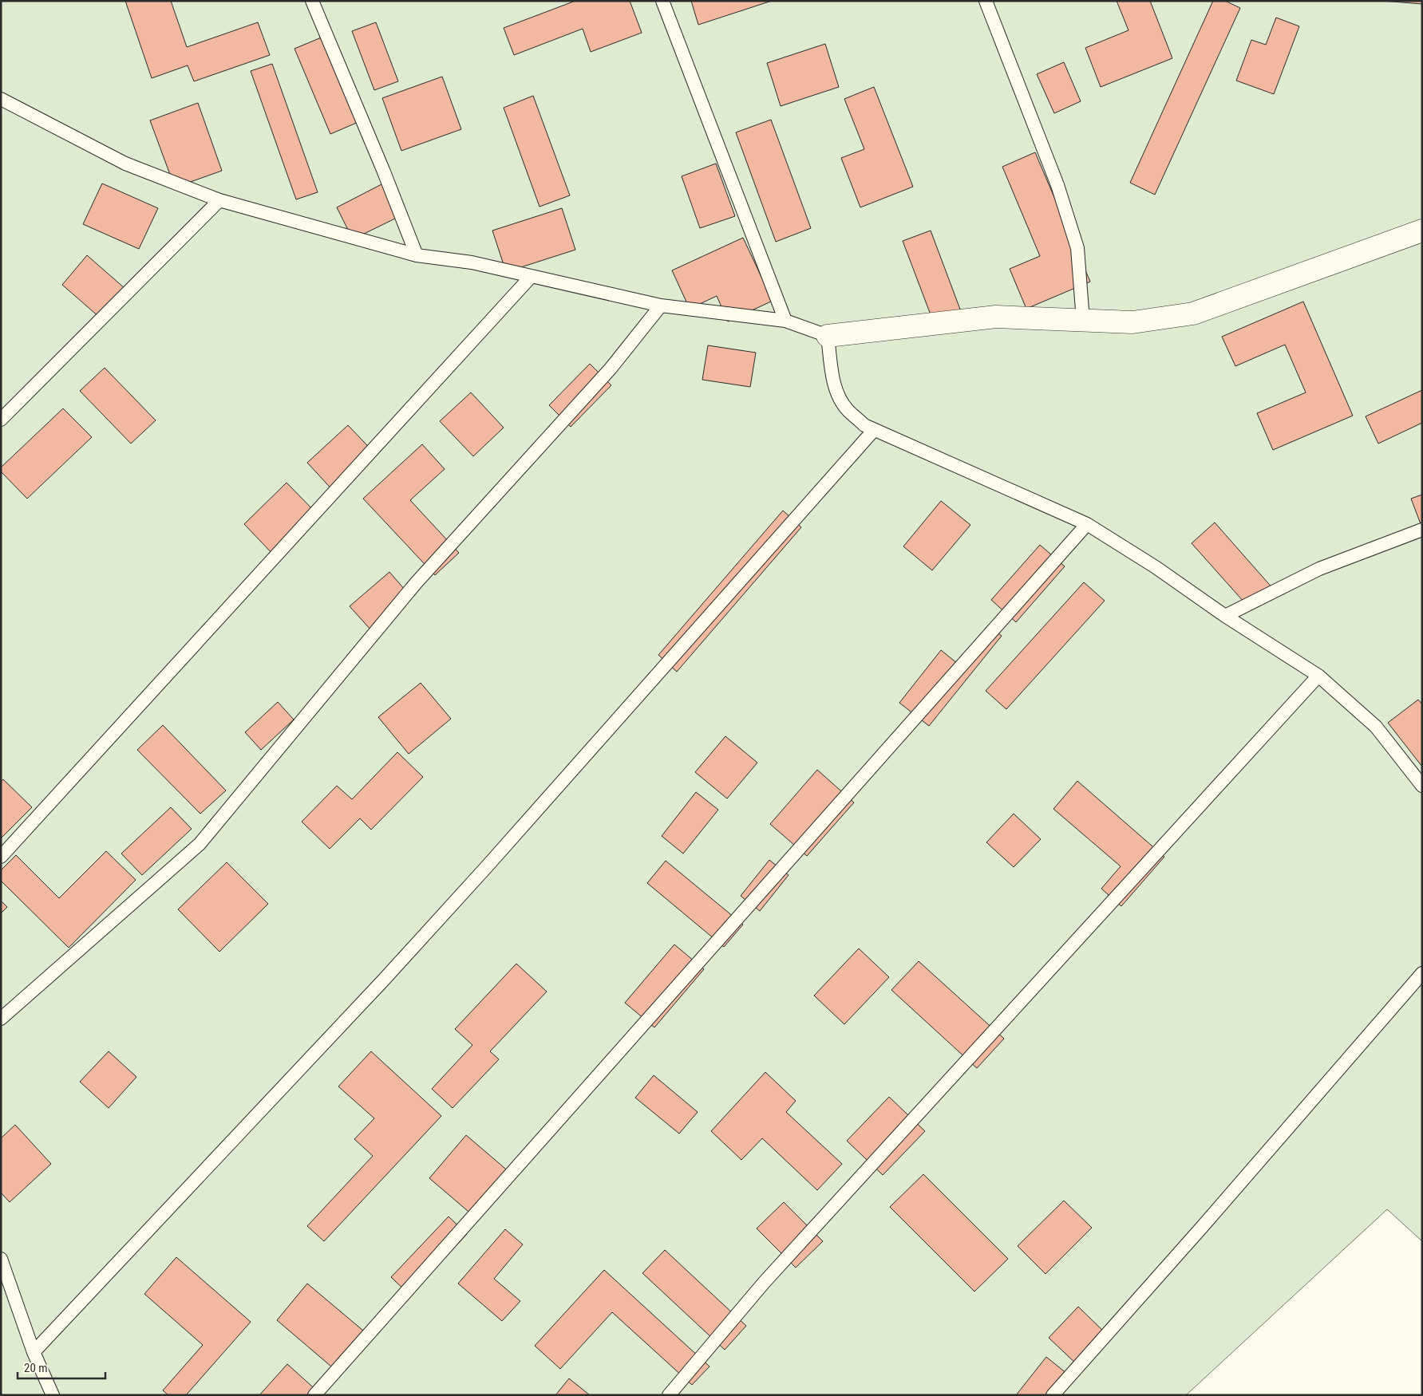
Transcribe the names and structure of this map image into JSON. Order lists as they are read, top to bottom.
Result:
{
  "scale_bar": "20 m"
}
